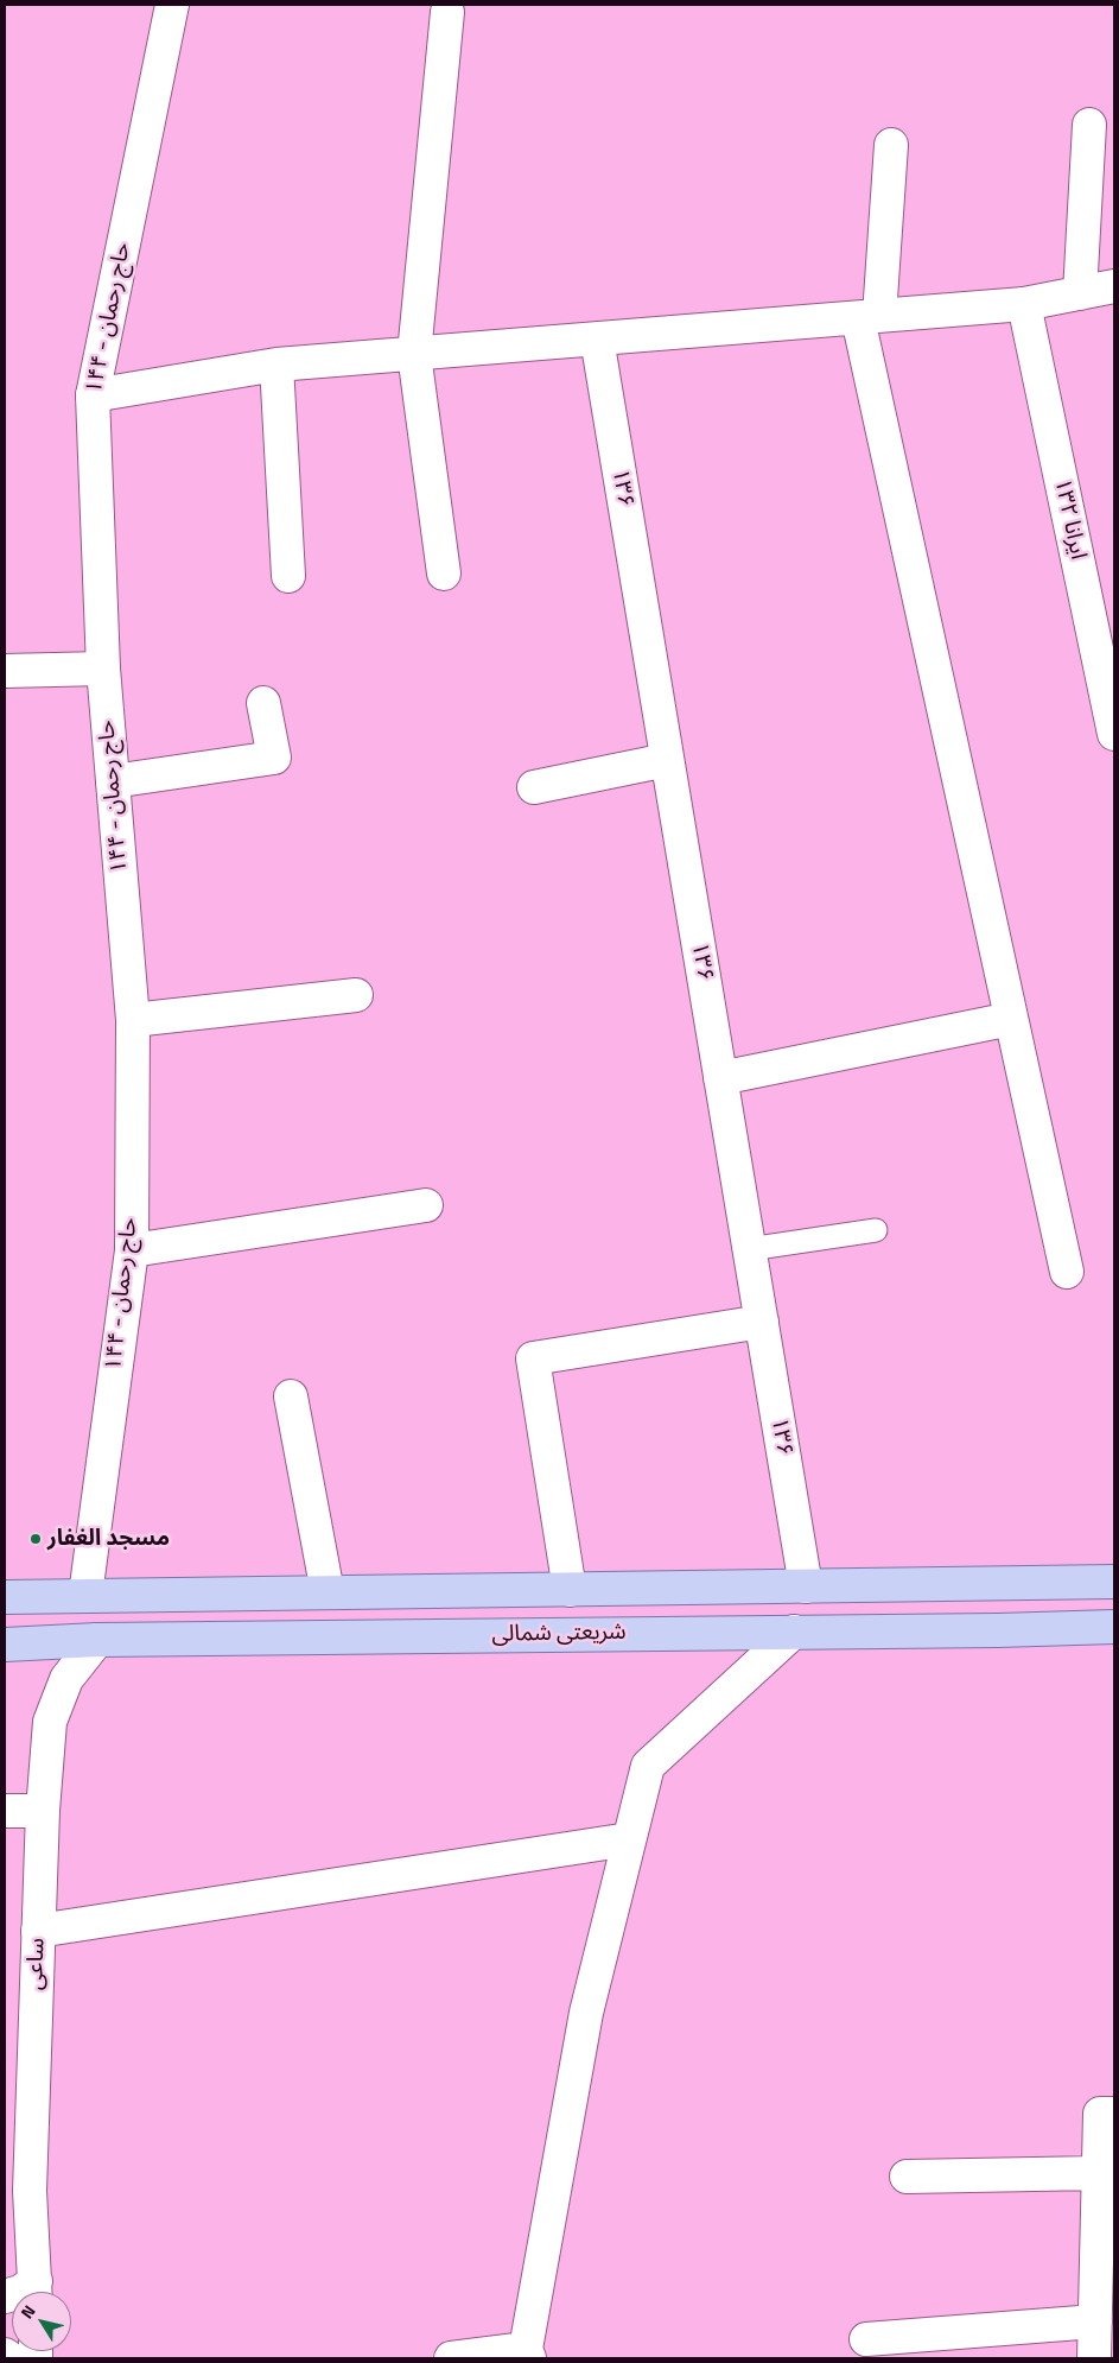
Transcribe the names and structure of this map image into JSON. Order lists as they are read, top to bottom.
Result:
{
  "streets": {
    "main road": ["شریعتی شمالی"],
    "street": [
      "حاج رحمان - ۱۴۴",
      "۱۳۶",
      "ایرانا ۱۳۲",
      "ساعی"
    ]
  },
  "crossings": [
    ["حاج رحمان - ۱۴۴", "شریعتی شمالی"],
    ["۱۳۶", "شریعتی شمالی"],
    ["شریعتی شمالی", "ساعی"]
  ],
  "places": ["مسجد الغفار"],
  "north": "top left"
}
